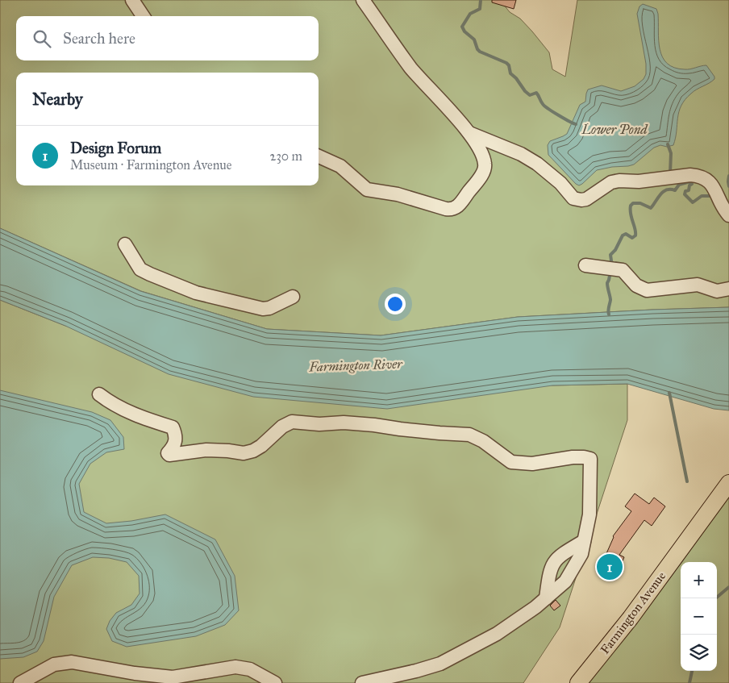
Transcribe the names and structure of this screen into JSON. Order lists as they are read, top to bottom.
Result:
{
  "streets": {
    "main road": ["Farmington Avenue"]
  },
  "water": ["Lower Pond", "Farmington River"],
  "page": {
    "search": "Search here",
    "heading": "Nearby",
    "list": [
      {
        "mark": "1",
        "name": "Design Forum",
        "note": "Museum · Farmington Avenue",
        "value": "230 m"
      }
    ],
    "pins": "1",
    "map_buttons": ["+", "−"]
  }
}
